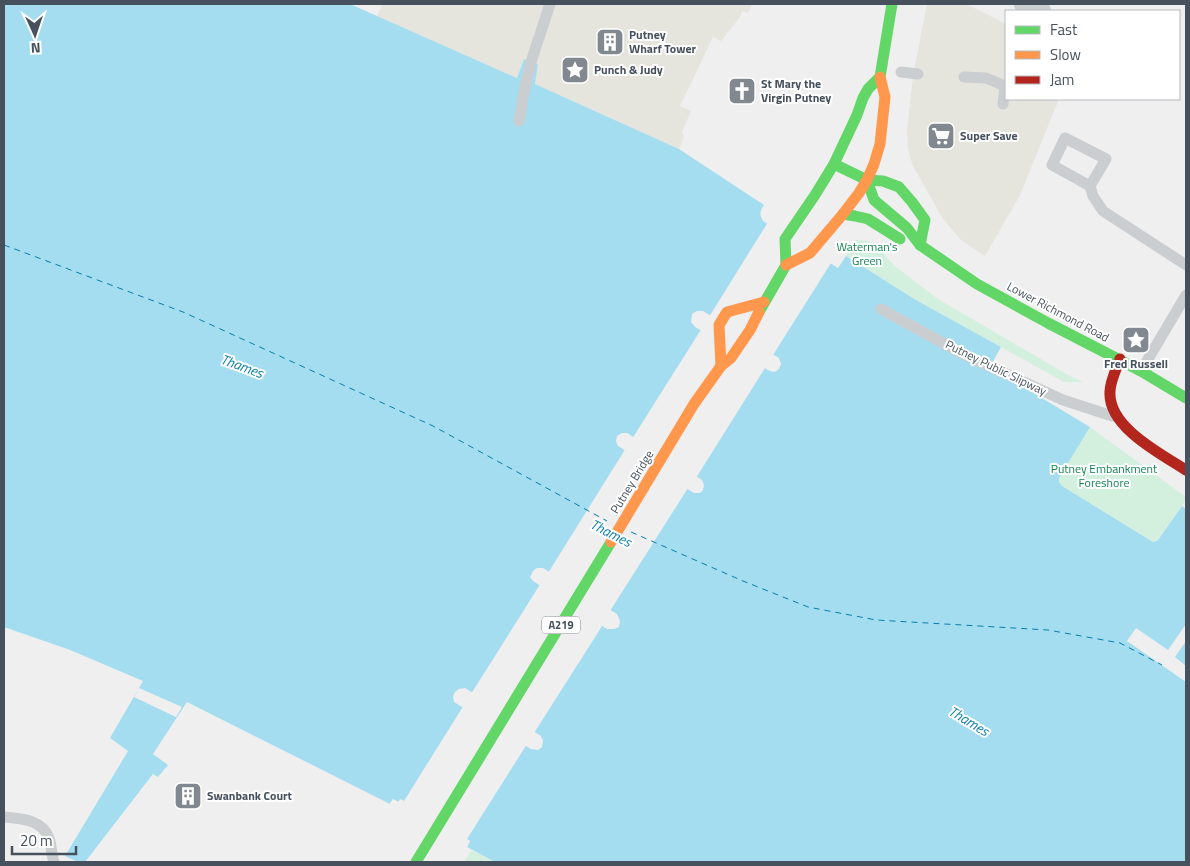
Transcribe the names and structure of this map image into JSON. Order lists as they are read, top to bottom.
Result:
{
  "streets": {
    "main road": ["Lower Richmond Road", "Putney Bridge", "A219"],
    "lane": ["Putney Public Slipway"]
  },
  "water": ["Thames"],
  "parks": ["Waterman's Green", "Putney Embankment Foreshore"],
  "places": {
    "building": ["Putney Wharf Tower", "Swanbank Court"],
    "place": ["Punch & Judy", "Fred Russell"],
    "church": ["St Mary the Virgin Putney"],
    "supermarket": ["Super Save"]
  },
  "legend": ["Fast", "Slow", "Jam"],
  "scale_bar": "20 m",
  "north": "bottom"
}
